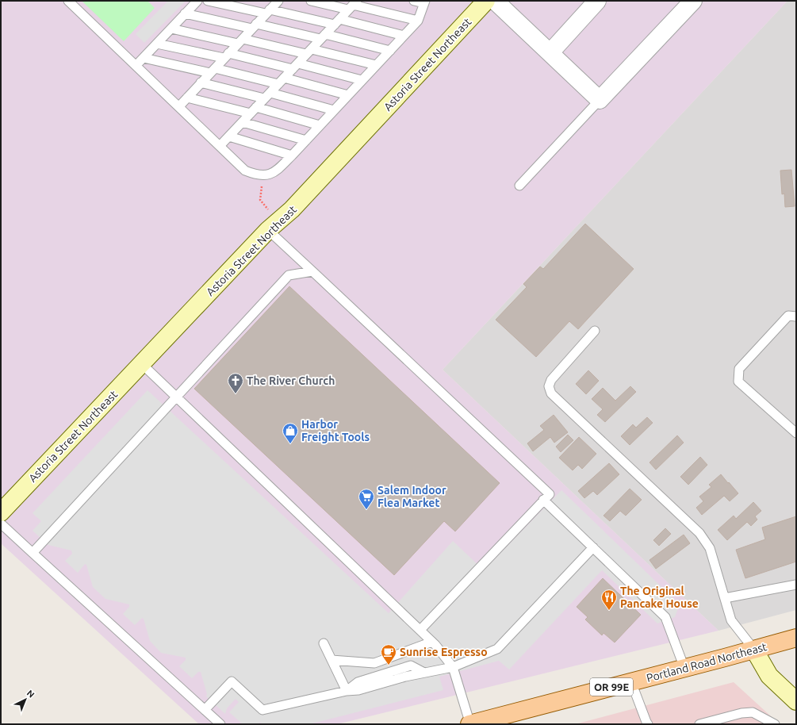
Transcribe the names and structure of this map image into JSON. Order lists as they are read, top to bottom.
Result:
{
  "streets": {
    "main road": ["Portland Road Northeast", "OR 99E"],
    "street": ["Astoria Street Northeast"]
  },
  "places": {
    "church": ["The River Church"],
    "shop": ["Harbor Freight Tools"],
    "supermarket": ["Salem Indoor Flea Market"],
    "restaurant": ["The Original Pancake House"],
    "cafe": ["Sunrise Espresso"]
  },
  "north": "top right"
}
